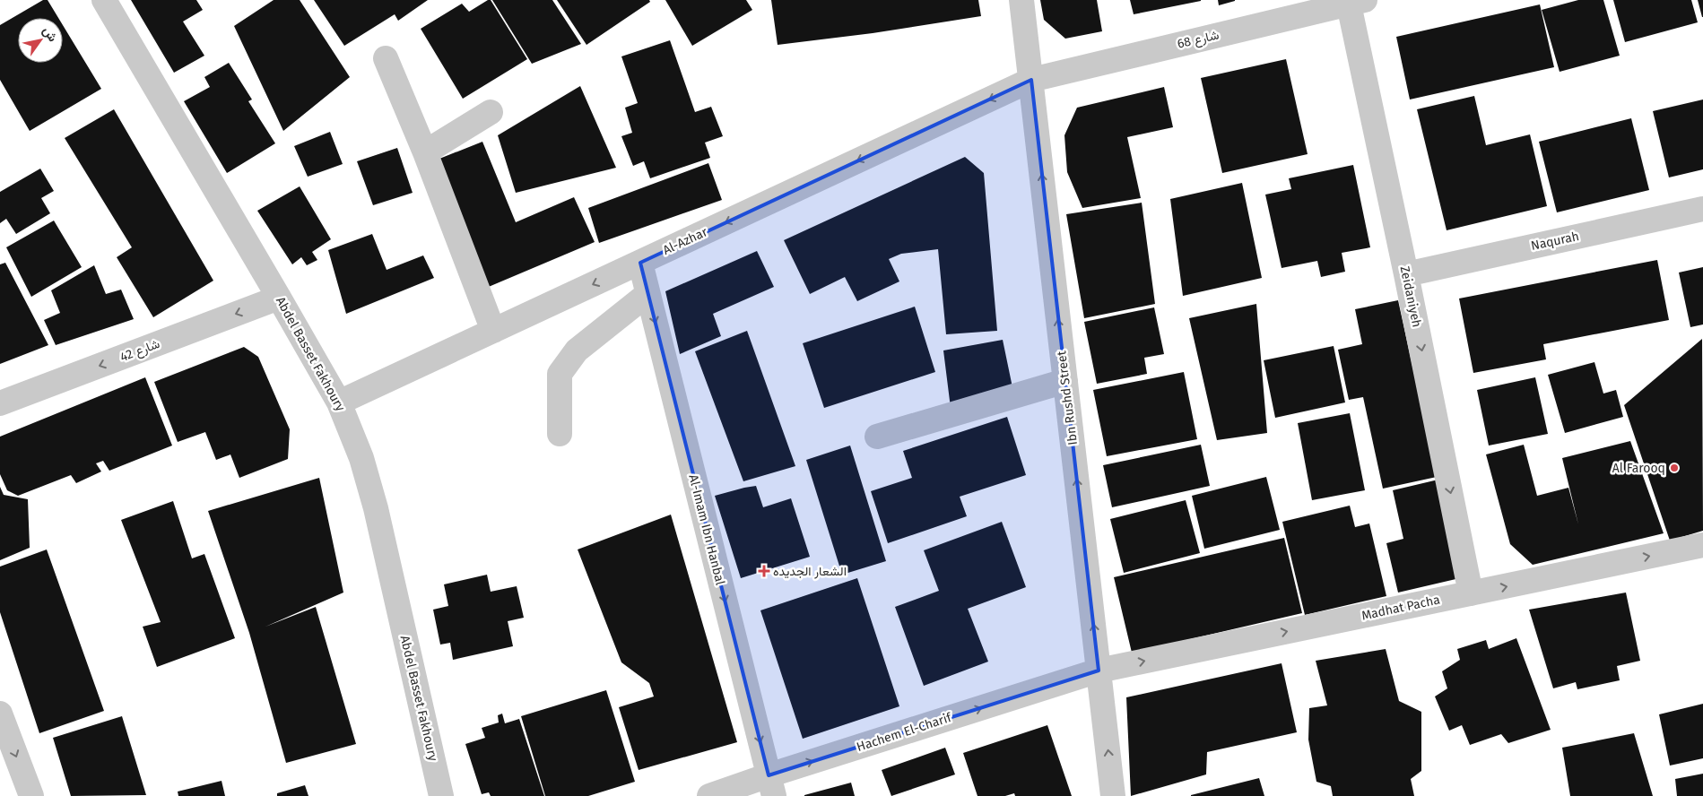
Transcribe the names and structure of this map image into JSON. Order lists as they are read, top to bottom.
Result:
{
  "streets": {
    "street": [
      "شارع 68",
      "Al-Azhar",
      "Naqurah",
      "Zeidaniyeh",
      "شارع 42",
      "Abdel Basset Fakhoury",
      "Ibn Rushd Street",
      "Al-Imam Ibn Hanbal",
      "Madhat Pacha",
      "Hachem El-Charif"
    ]
  },
  "crossings": [
    ["شارع 68", "Al-Azhar"],
    ["شارع 68", "Zeidaniyeh"],
    ["شارع 68", "Ibn Rushd Street"],
    ["Al-Azhar", "Abdel Basset Fakhoury"],
    ["Al-Azhar", "Ibn Rushd Street"],
    ["Al-Azhar", "Al-Imam Ibn Hanbal"],
    ["Naqurah", "Zeidaniyeh"],
    ["Zeidaniyeh", "Madhat Pacha"],
    ["شارع 42", "Abdel Basset Fakhoury"],
    ["Ibn Rushd Street", "Madhat Pacha"],
    ["Ibn Rushd Street", "Hachem El-Charif"],
    ["Al-Imam Ibn Hanbal", "Hachem El-Charif"],
    ["Madhat Pacha", "Hachem El-Charif"]
  ],
  "one_way": [
    "Al-Azhar",
    "Zeidaniyeh",
    "شارع 42",
    "Ibn Rushd Street",
    "Al-Imam Ibn Hanbal",
    "Madhat Pacha",
    "Hachem El-Charif"
  ],
  "places": {
    "other": ["Al Farooq"],
    "health": ["الشعار الجديده"]
  },
  "north": "top right"
}
